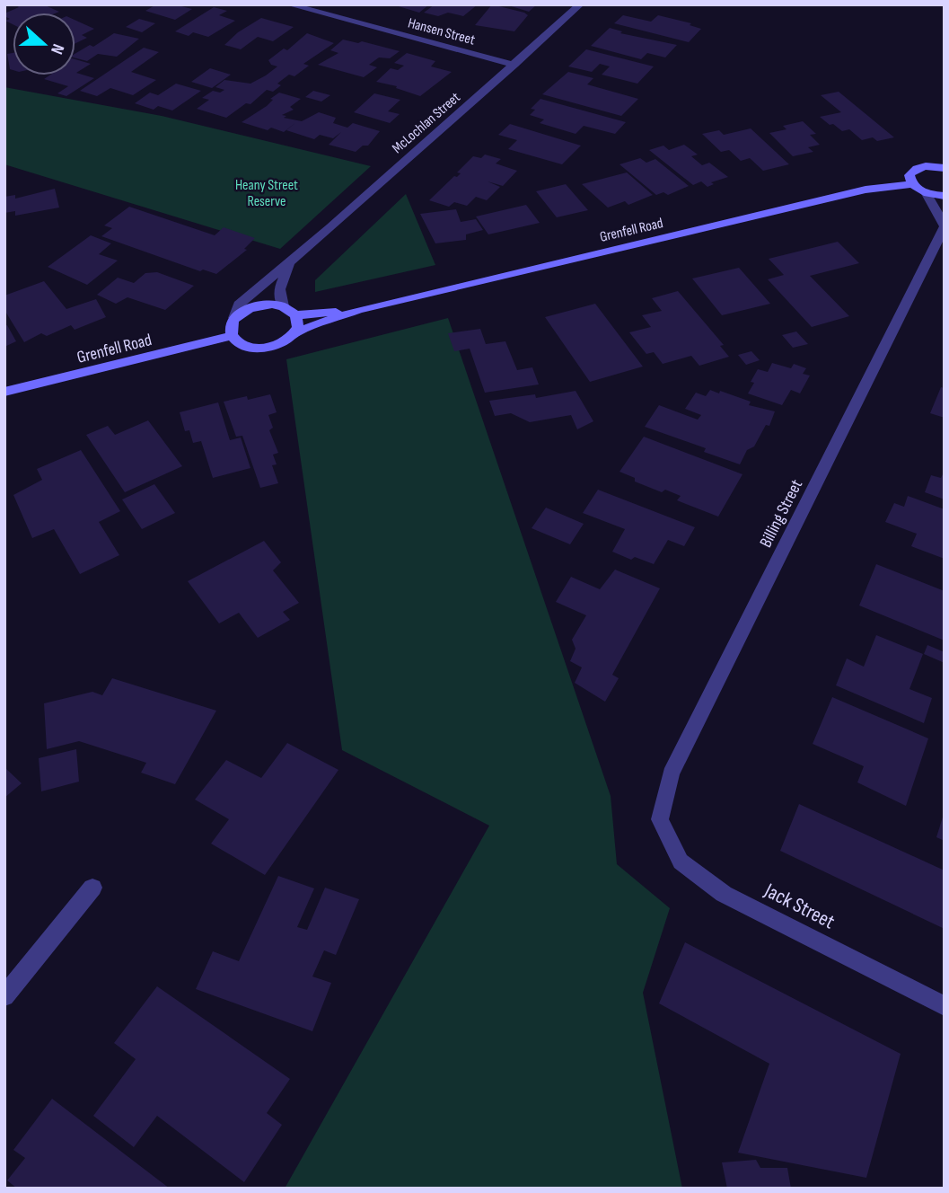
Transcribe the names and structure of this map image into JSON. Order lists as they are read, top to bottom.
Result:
{
  "streets": {
    "street": [
      "Hansen Street",
      "McLochlan Street",
      "Grenfell Road",
      "Billing Street",
      "Jack Street"
    ]
  },
  "crossings": [
    ["Hansen Street", "McLochlan Street"],
    ["McLochlan Street", "Grenfell Road"],
    ["Billing Street", "Jack Street"]
  ],
  "parks": ["Heany Street Reserve"],
  "north": "right"
}
